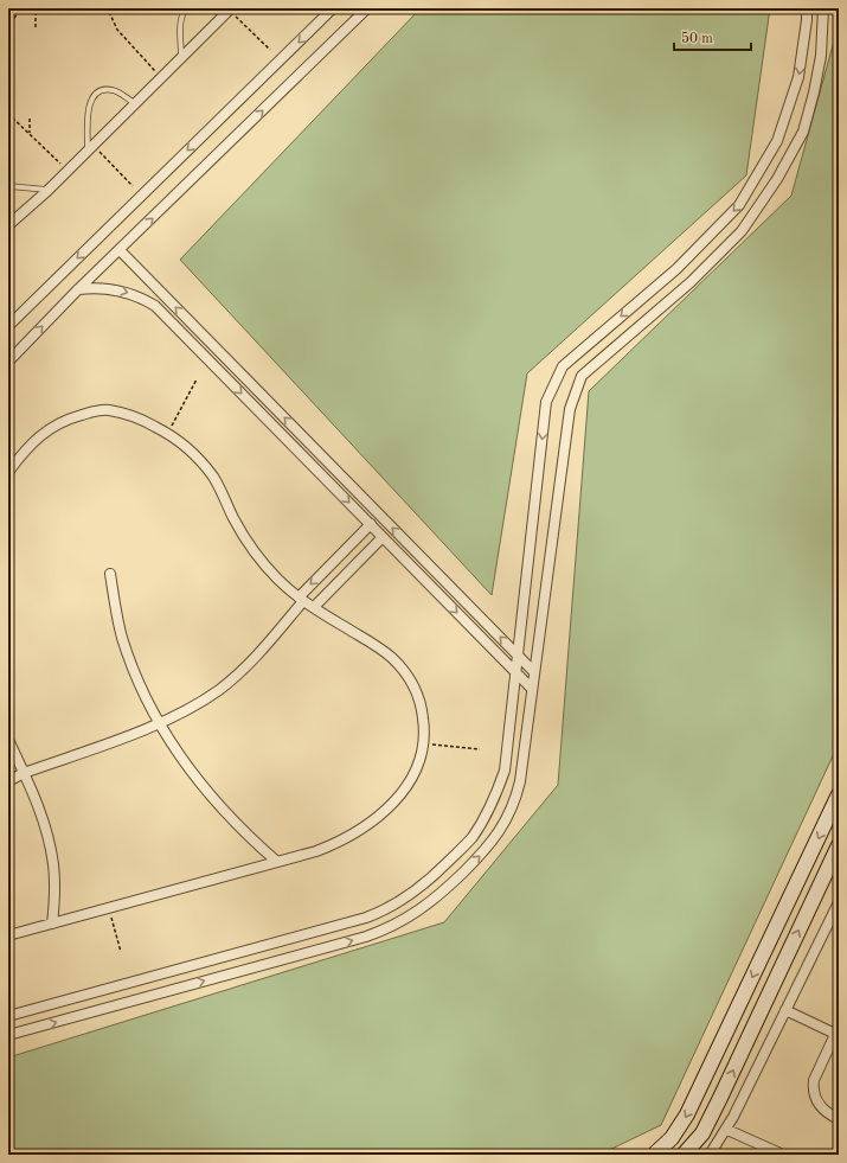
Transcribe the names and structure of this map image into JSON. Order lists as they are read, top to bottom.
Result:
{
  "scale_bar": "50 m"
}
